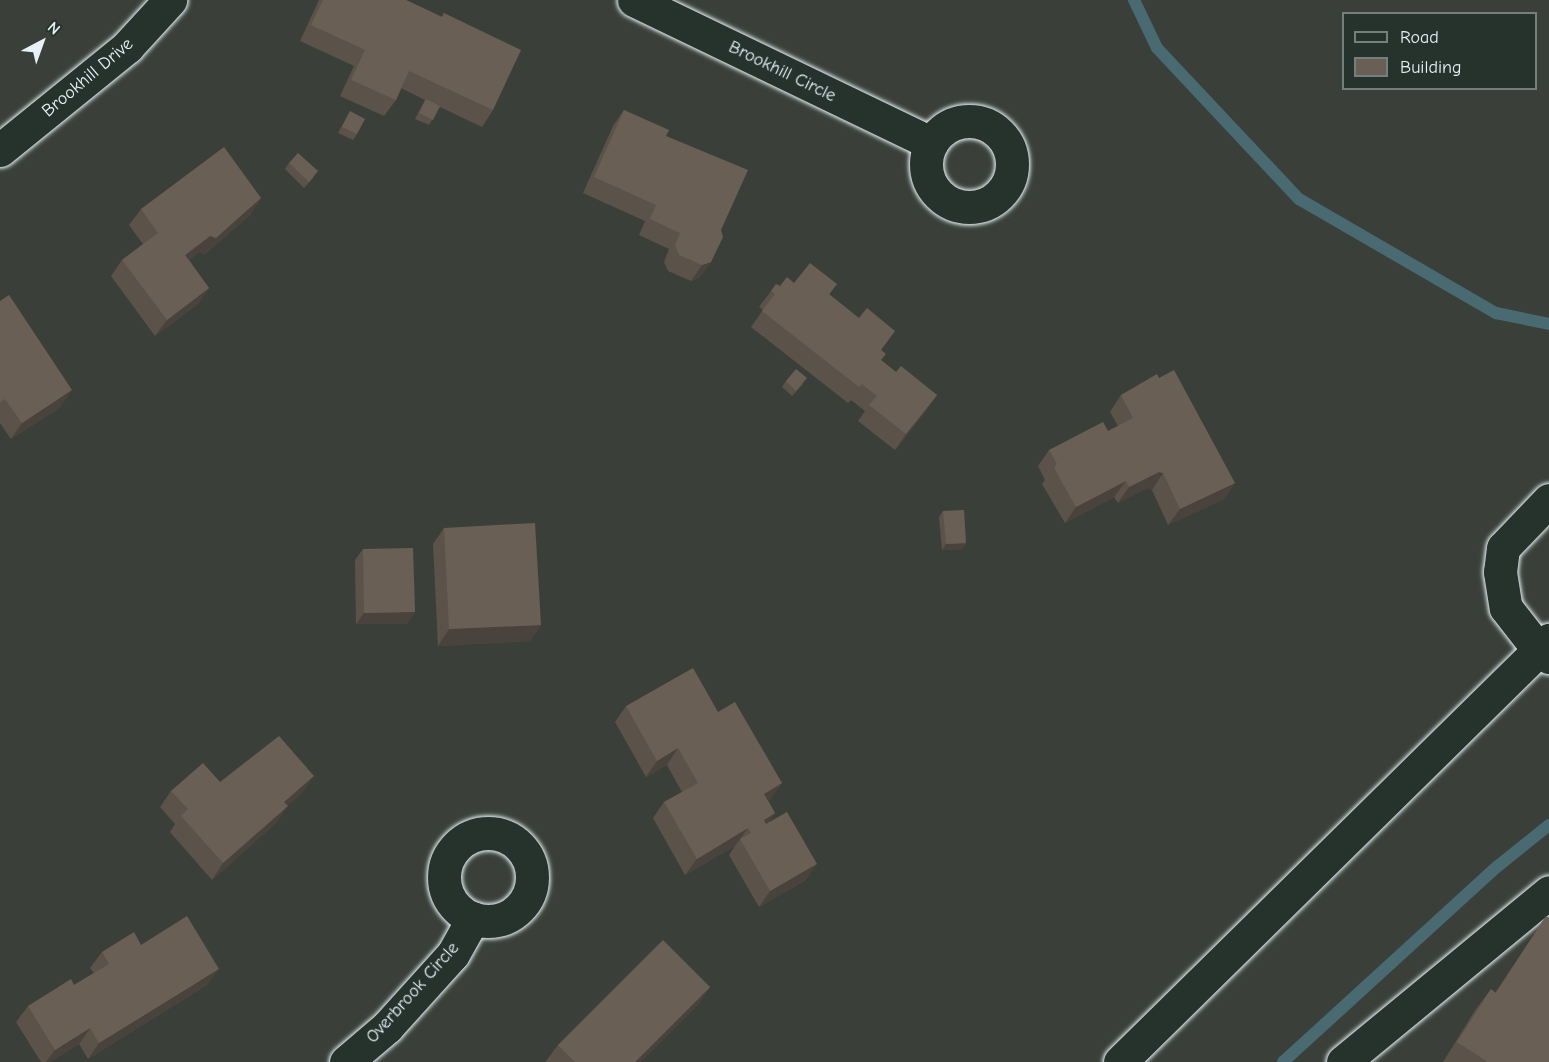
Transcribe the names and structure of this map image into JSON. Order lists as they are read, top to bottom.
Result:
{
  "streets": {
    "street": ["Brookhill Circle", "Brookhill Drive", "Overbrook Circle"]
  },
  "legend": ["Road", "Building"],
  "north": "top right"
}
